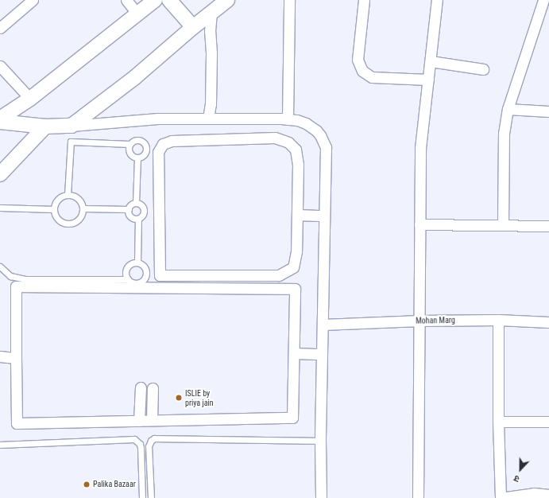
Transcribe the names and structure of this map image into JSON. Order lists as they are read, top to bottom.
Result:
{
  "streets": {
    "street": ["Mohan Marg"]
  },
  "places": ["ISLIE by priya jain", "Palika Bazaar"],
  "north": "bottom"
}
